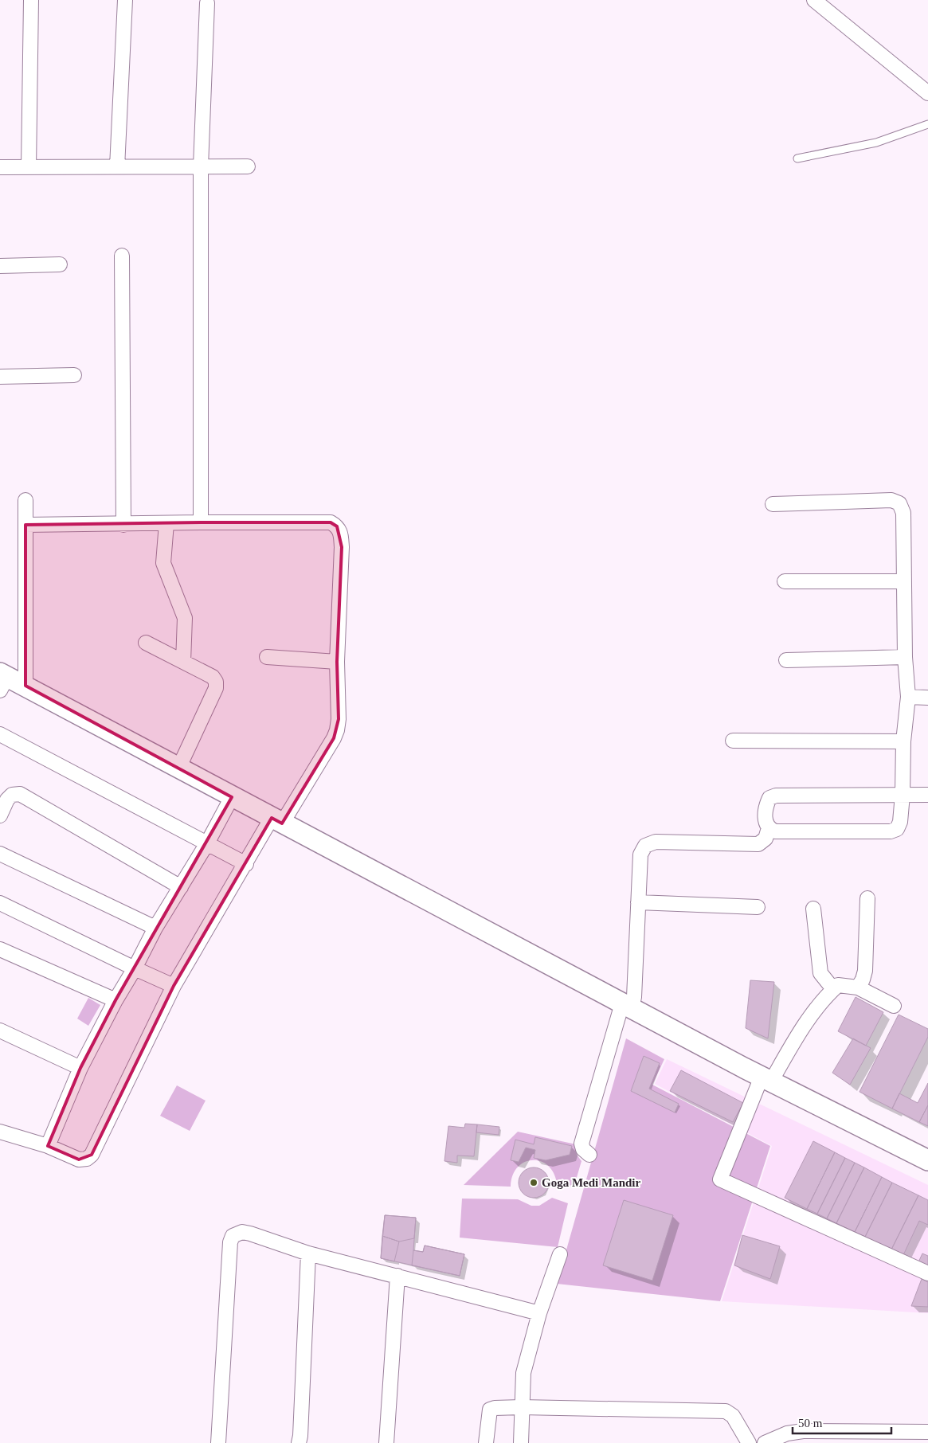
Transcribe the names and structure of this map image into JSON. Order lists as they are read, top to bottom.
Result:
{
  "places": ["Goga Medi Mandir"],
  "scale_bar": "50 m"
}
